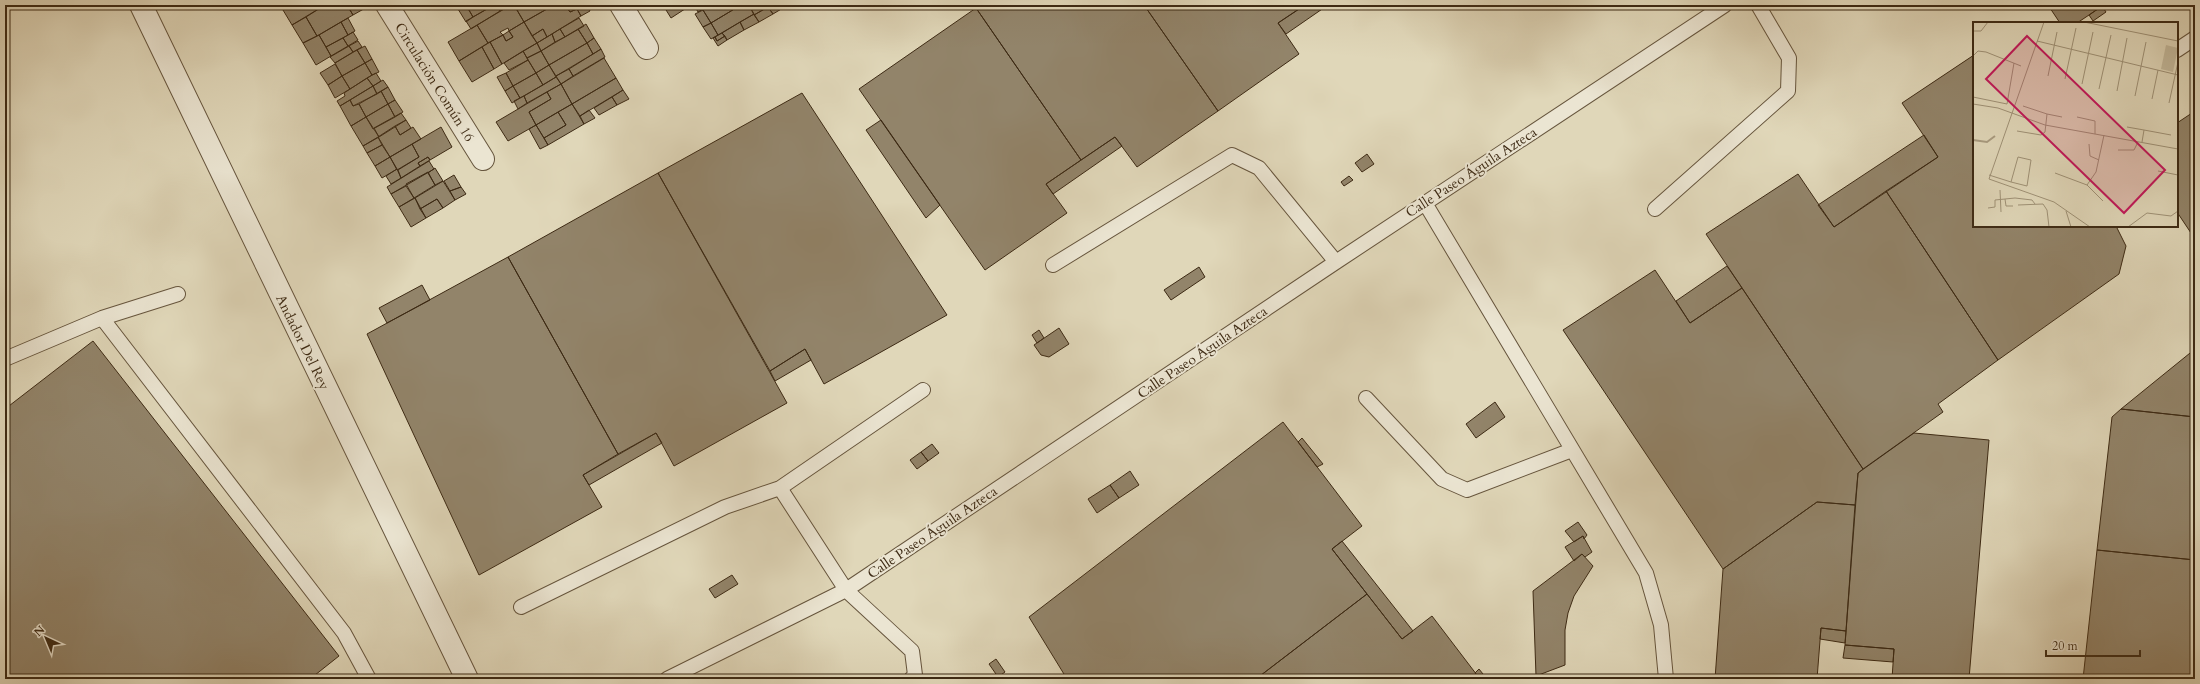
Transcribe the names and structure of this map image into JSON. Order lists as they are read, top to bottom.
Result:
{
  "streets": {
    "street": ["Circulación Común 16", "Andador Del Rey"],
    "lane": ["Calle Paseo Águila Azteca"]
  },
  "scale_bar": "20 m",
  "north": "top left"
}
